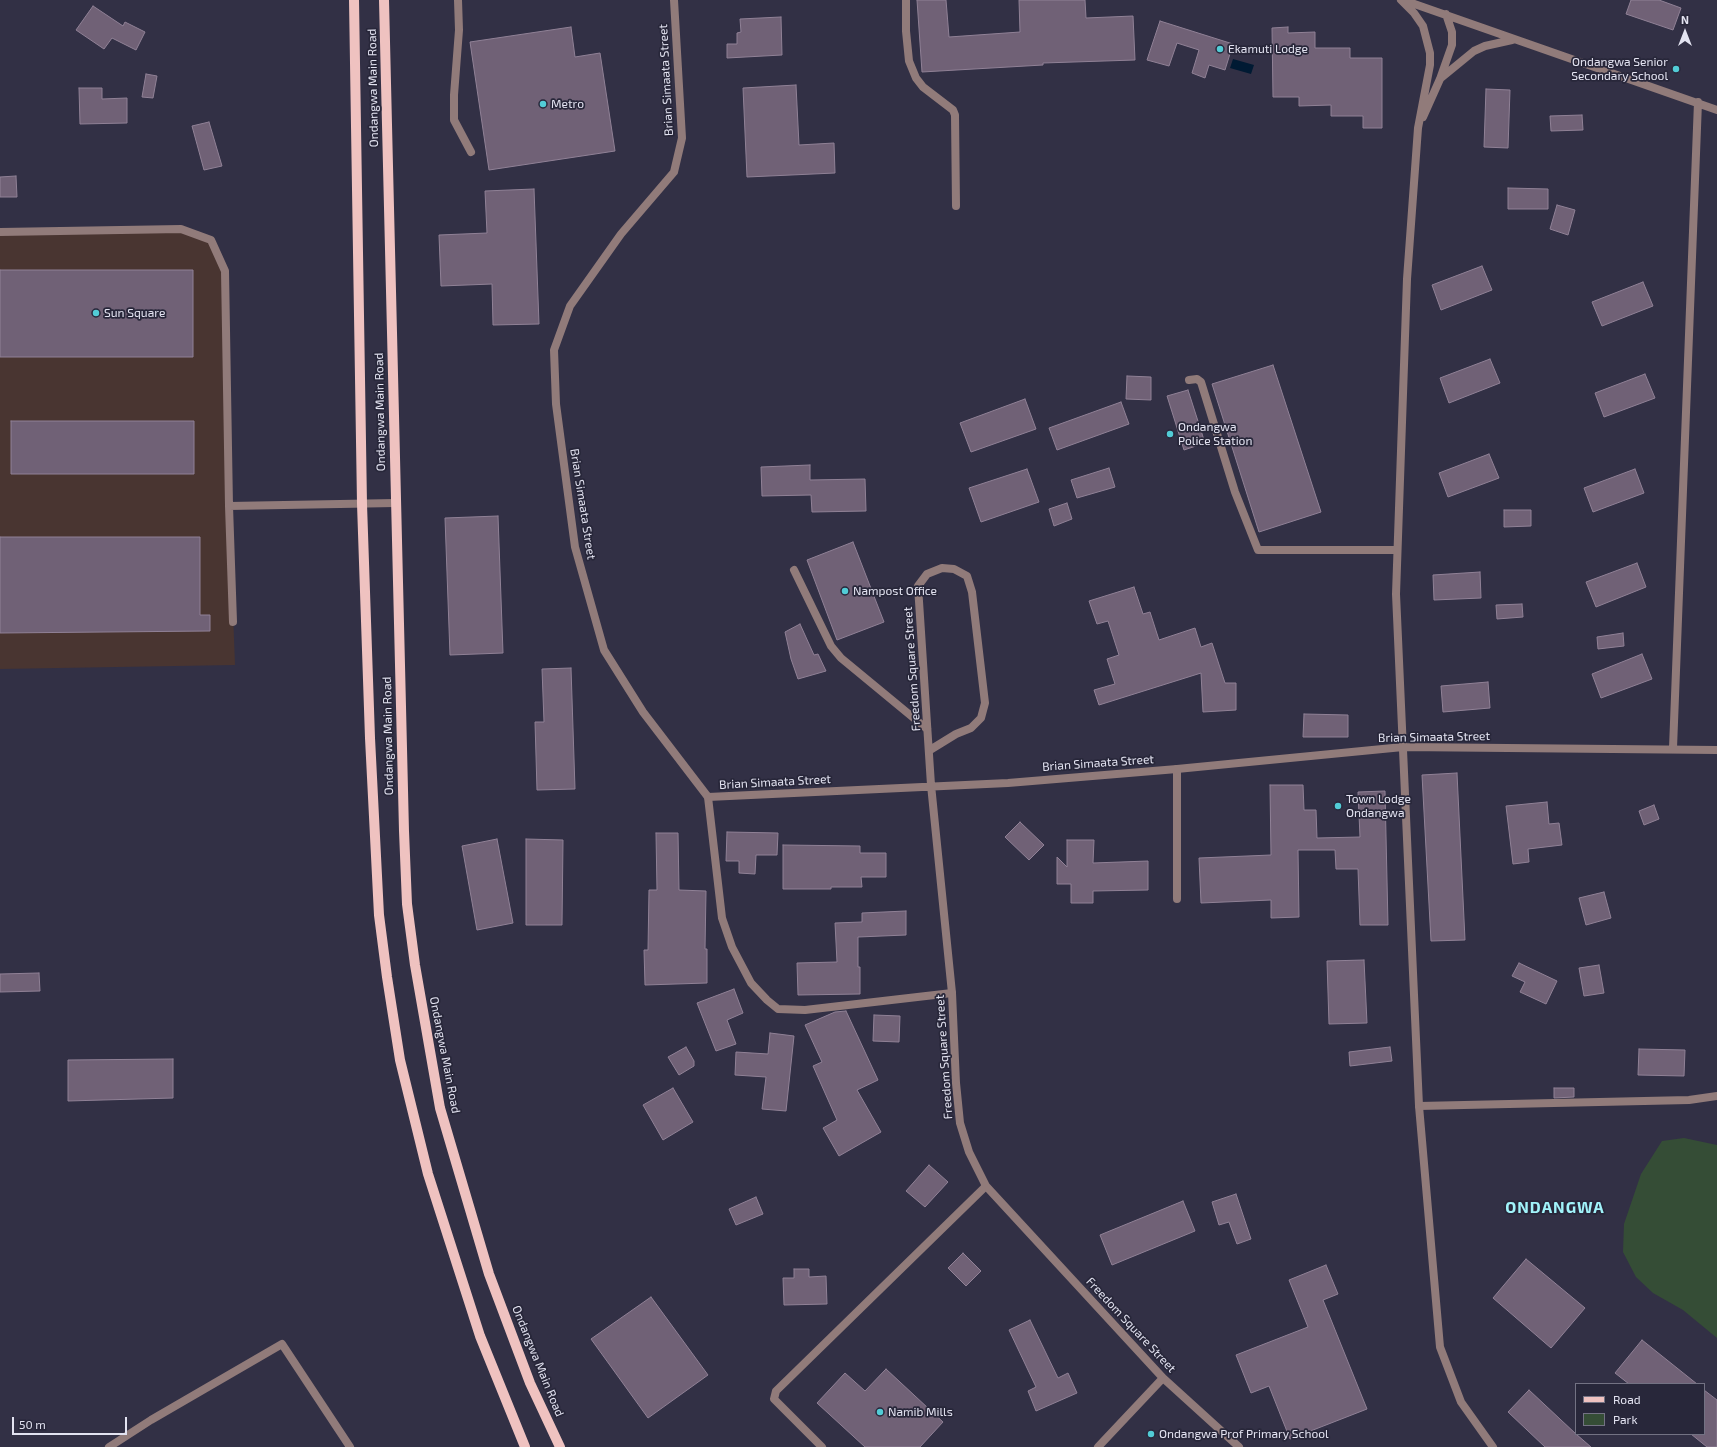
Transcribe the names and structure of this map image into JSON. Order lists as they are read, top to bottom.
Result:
{
  "streets": {
    "main road": ["Ondangwa Main Road"],
    "street": ["Brian Simaata Street", "Freedom Square Street"]
  },
  "crossings": [
    ["Brian Simaata Street", "Freedom Square Street"]
  ],
  "districts": ["ONDANGWA"],
  "places": [
    "Ekamuti Lodge",
    "Ondangwa Senior Secondary School",
    "Metro",
    "Sun Square",
    "Ondangwa Police Station",
    "Nampost Office",
    "Town Lodge Ondangwa",
    "Namib Mills",
    "Ondangwa Prof Primary School"
  ],
  "legend": ["Road", "Park"],
  "scale_bar": "50 m",
  "north": "top"
}
